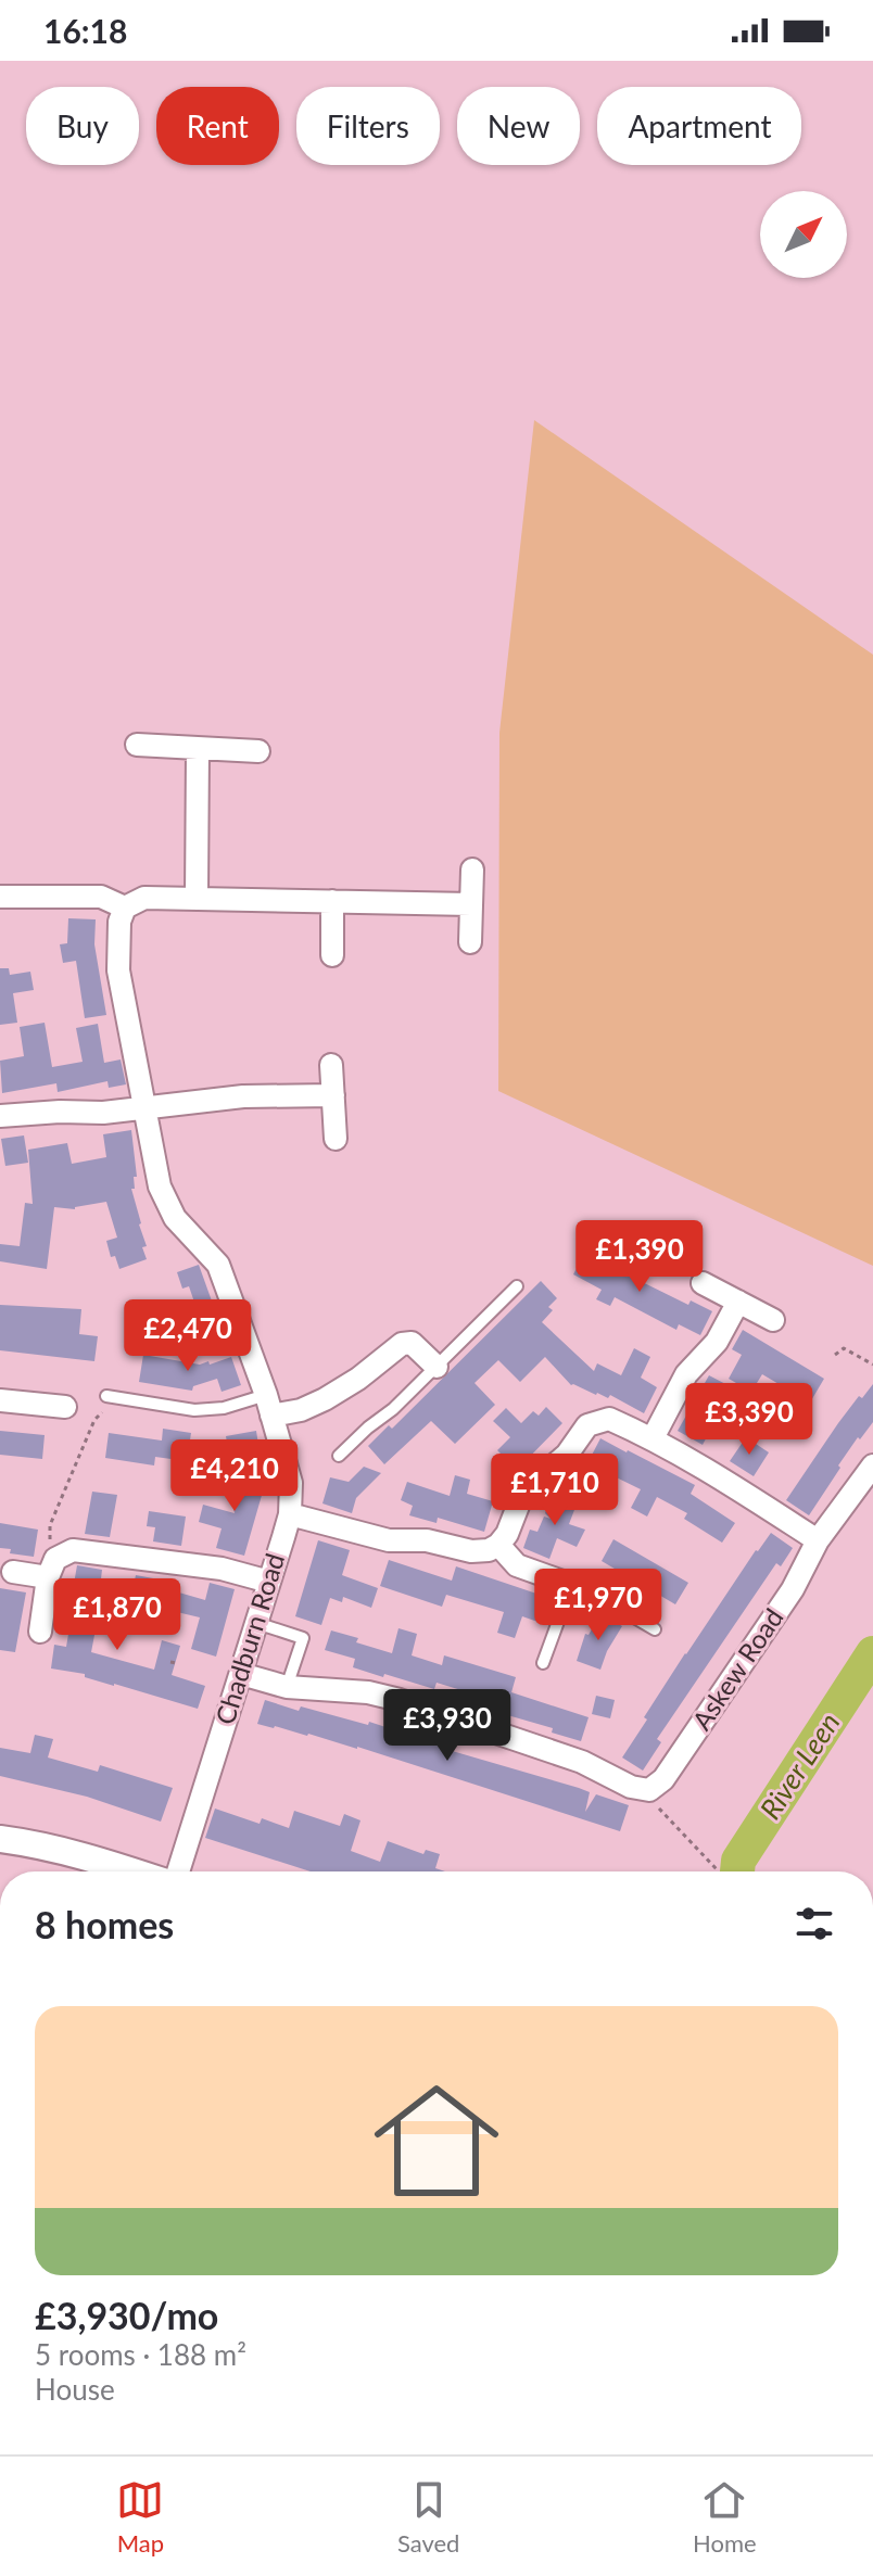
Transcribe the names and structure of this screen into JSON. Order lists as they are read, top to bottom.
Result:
{
  "streets": {
    "street": ["Chadburn Road", "Askew Road"]
  },
  "water": ["River Leen"],
  "north": "top right",
  "page": {
    "status": "16:18",
    "chip": [
      "Buy",
      "Rent",
      "Filters",
      "New",
      "Apartment"
    ],
    "price": [
      "£1,390",
      "£2,470",
      "£3,390",
      "£4,210",
      "£1,710",
      "£1,970",
      "£1,870",
      "£3,930"
    ],
    "heading": "8 homes",
    "list": [
      {
        "name": "£3,930/mo",
        "note": "5 rooms · 188 m² · House"
      }
    ],
    "tabs": ["Map", "Saved", "Home"]
  }
}
